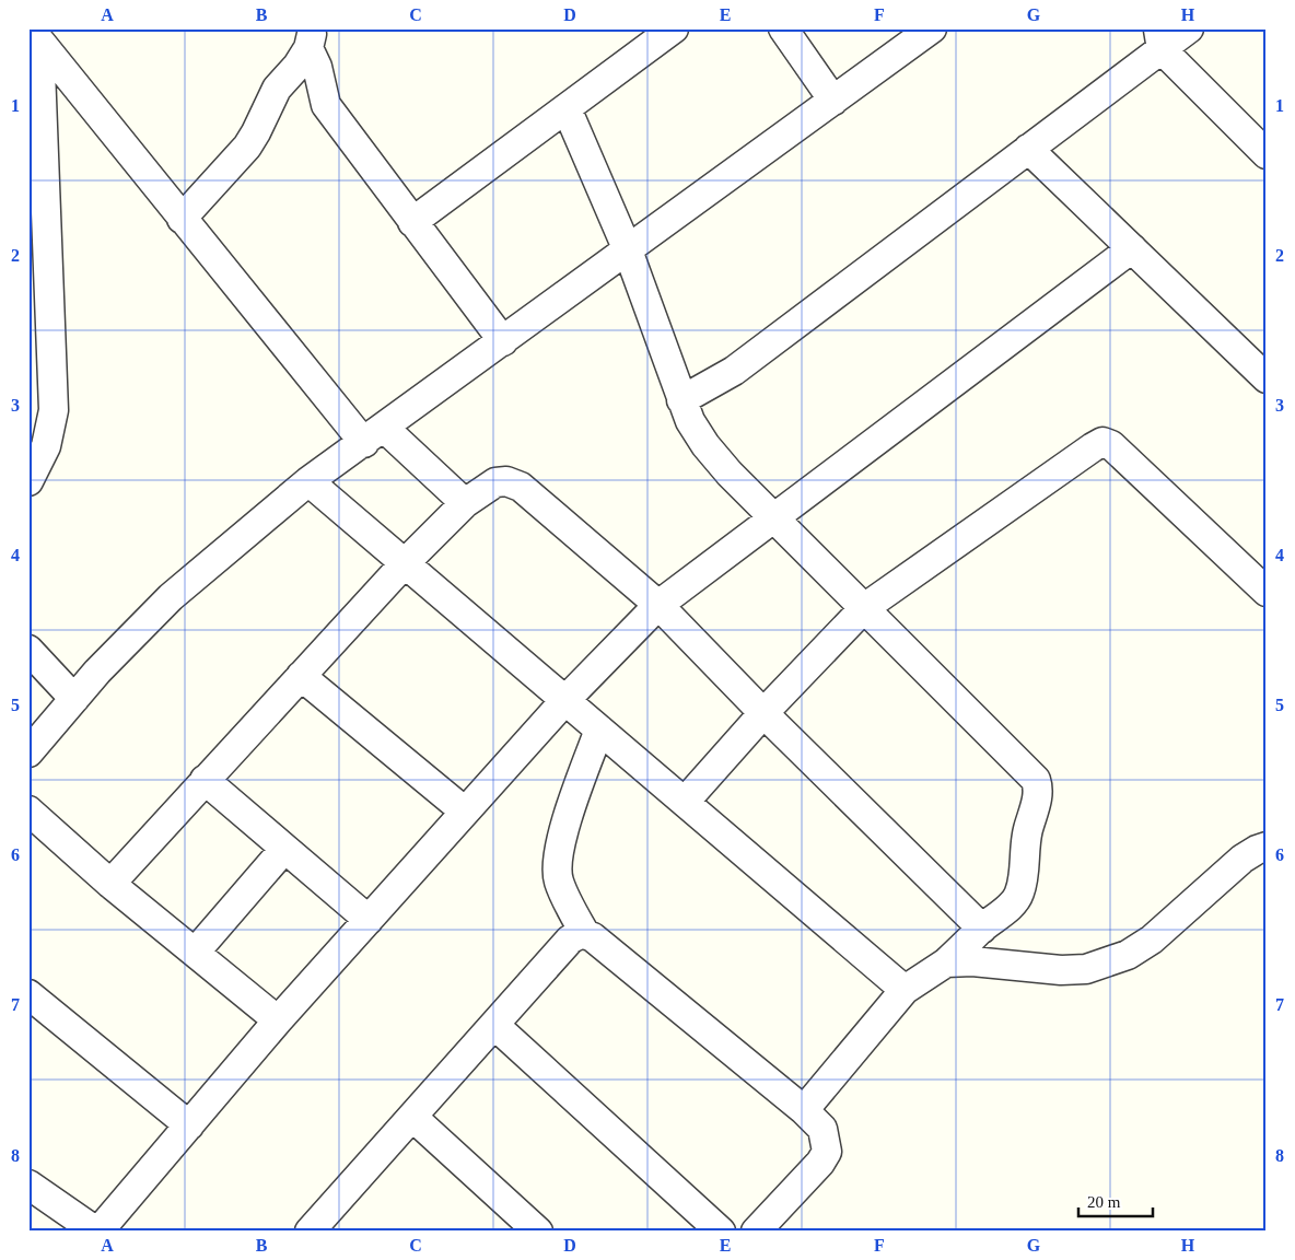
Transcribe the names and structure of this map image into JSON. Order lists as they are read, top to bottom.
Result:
{
  "scale_bar": "20 m",
  "grid": {
    "columns": [
      "A",
      "B",
      "C",
      "D",
      "E",
      "F",
      "G",
      "H"
    ],
    "rows": [
      "1",
      "2",
      "3",
      "4",
      "5",
      "6",
      "7",
      "8"
    ]
  }
}
